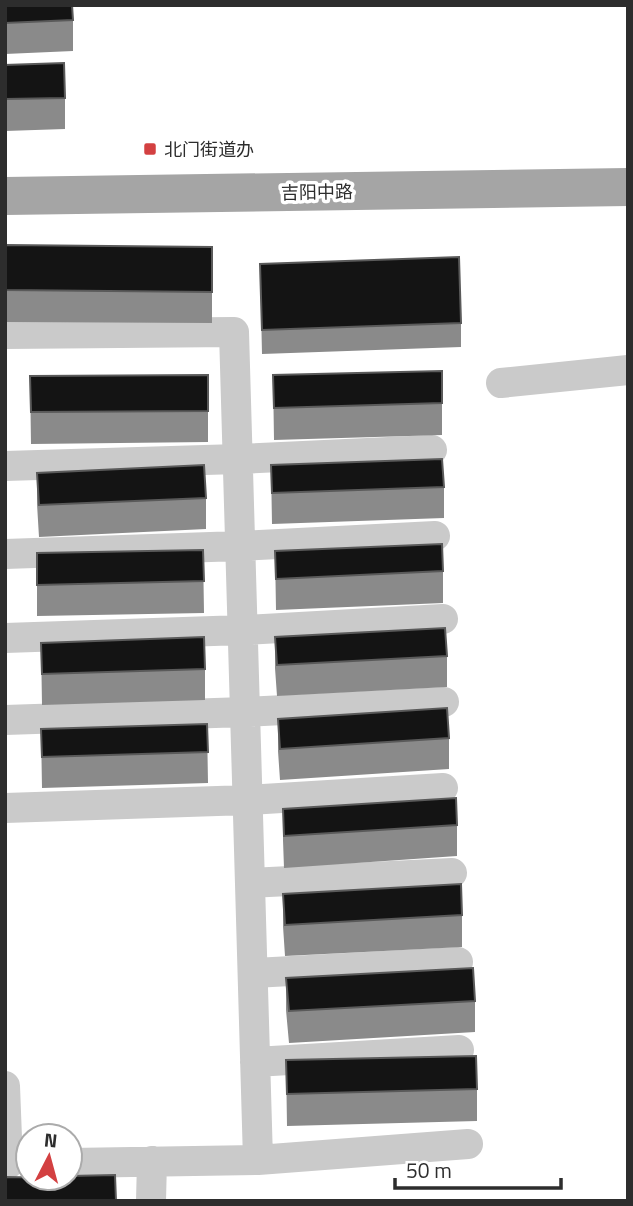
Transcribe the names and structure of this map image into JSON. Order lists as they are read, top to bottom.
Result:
{
  "streets": {
    "main road": ["吉阳中路"]
  },
  "places": {
    "transit": ["北门街道办"]
  },
  "scale_bar": "50 m",
  "north": "top"
}
